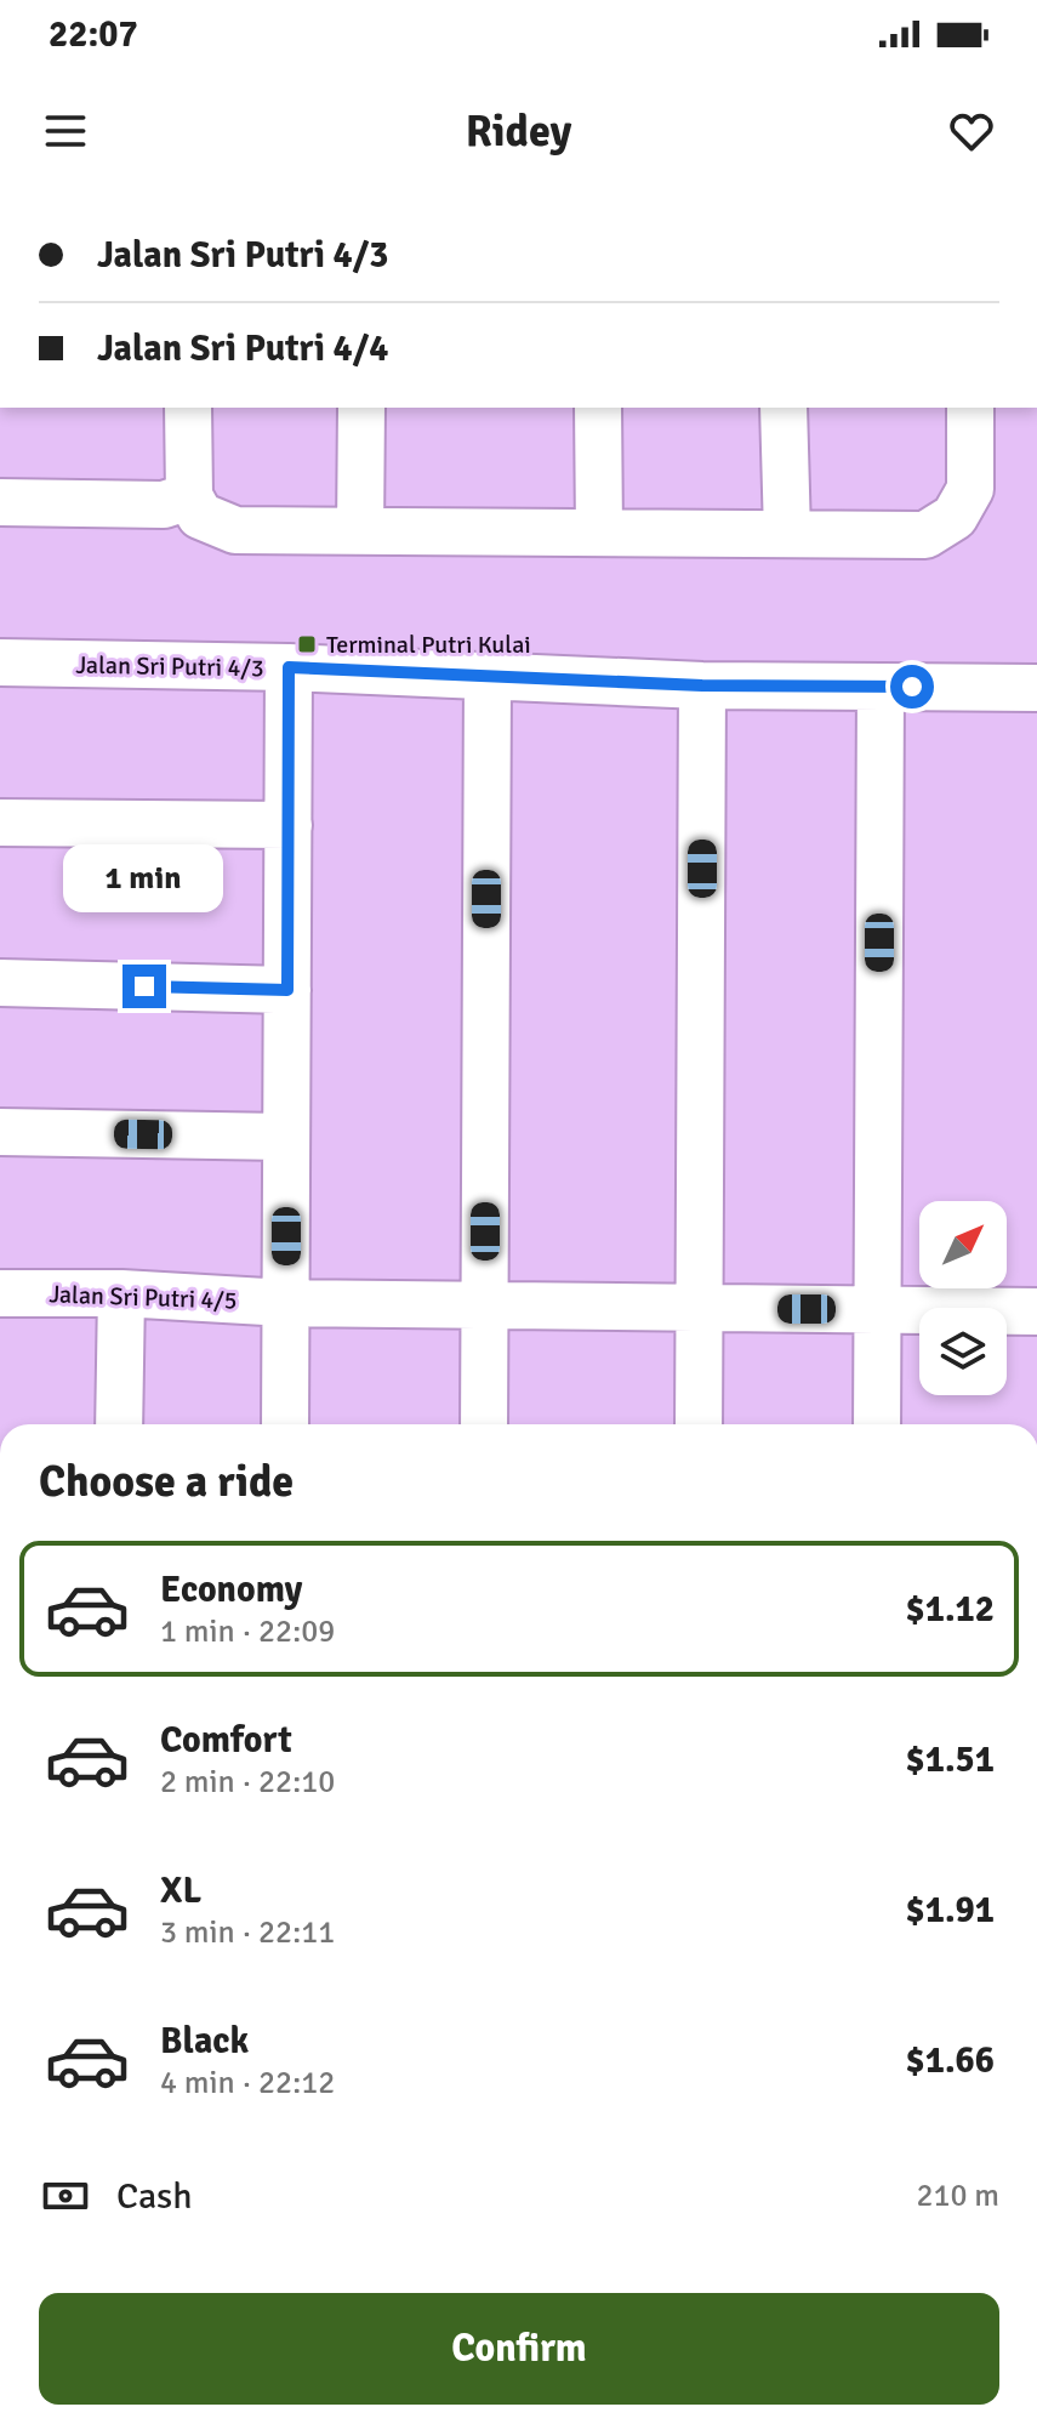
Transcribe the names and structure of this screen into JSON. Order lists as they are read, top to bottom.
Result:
{
  "streets": {
    "street": ["Jalan Sri Putri 4/3", "Jalan Sri Putri 4/5"]
  },
  "places": {
    "transit": ["Terminal Putri Kulai"]
  },
  "north": "top right",
  "page": {
    "status": "22:07",
    "header": "Ridey",
    "banner": ["Jalan Sri Putri 4/3", "Jalan Sri Putri 4/4"],
    "bubble": "1 min",
    "heading": "Choose a ride",
    "list": [
      {
        "name": "Economy",
        "note": "1 min · 22:09",
        "value": "$1.12"
      },
      {
        "name": "Comfort",
        "note": "2 min · 22:10",
        "value": "$1.51"
      },
      {
        "name": "XL",
        "note": "3 min · 22:11",
        "value": "$1.91"
      },
      {
        "name": "Black",
        "note": "4 min · 22:12",
        "value": "$1.66"
      }
    ],
    "pay": ["Cash", "210 m"],
    "buttons": "Confirm"
  }
}
